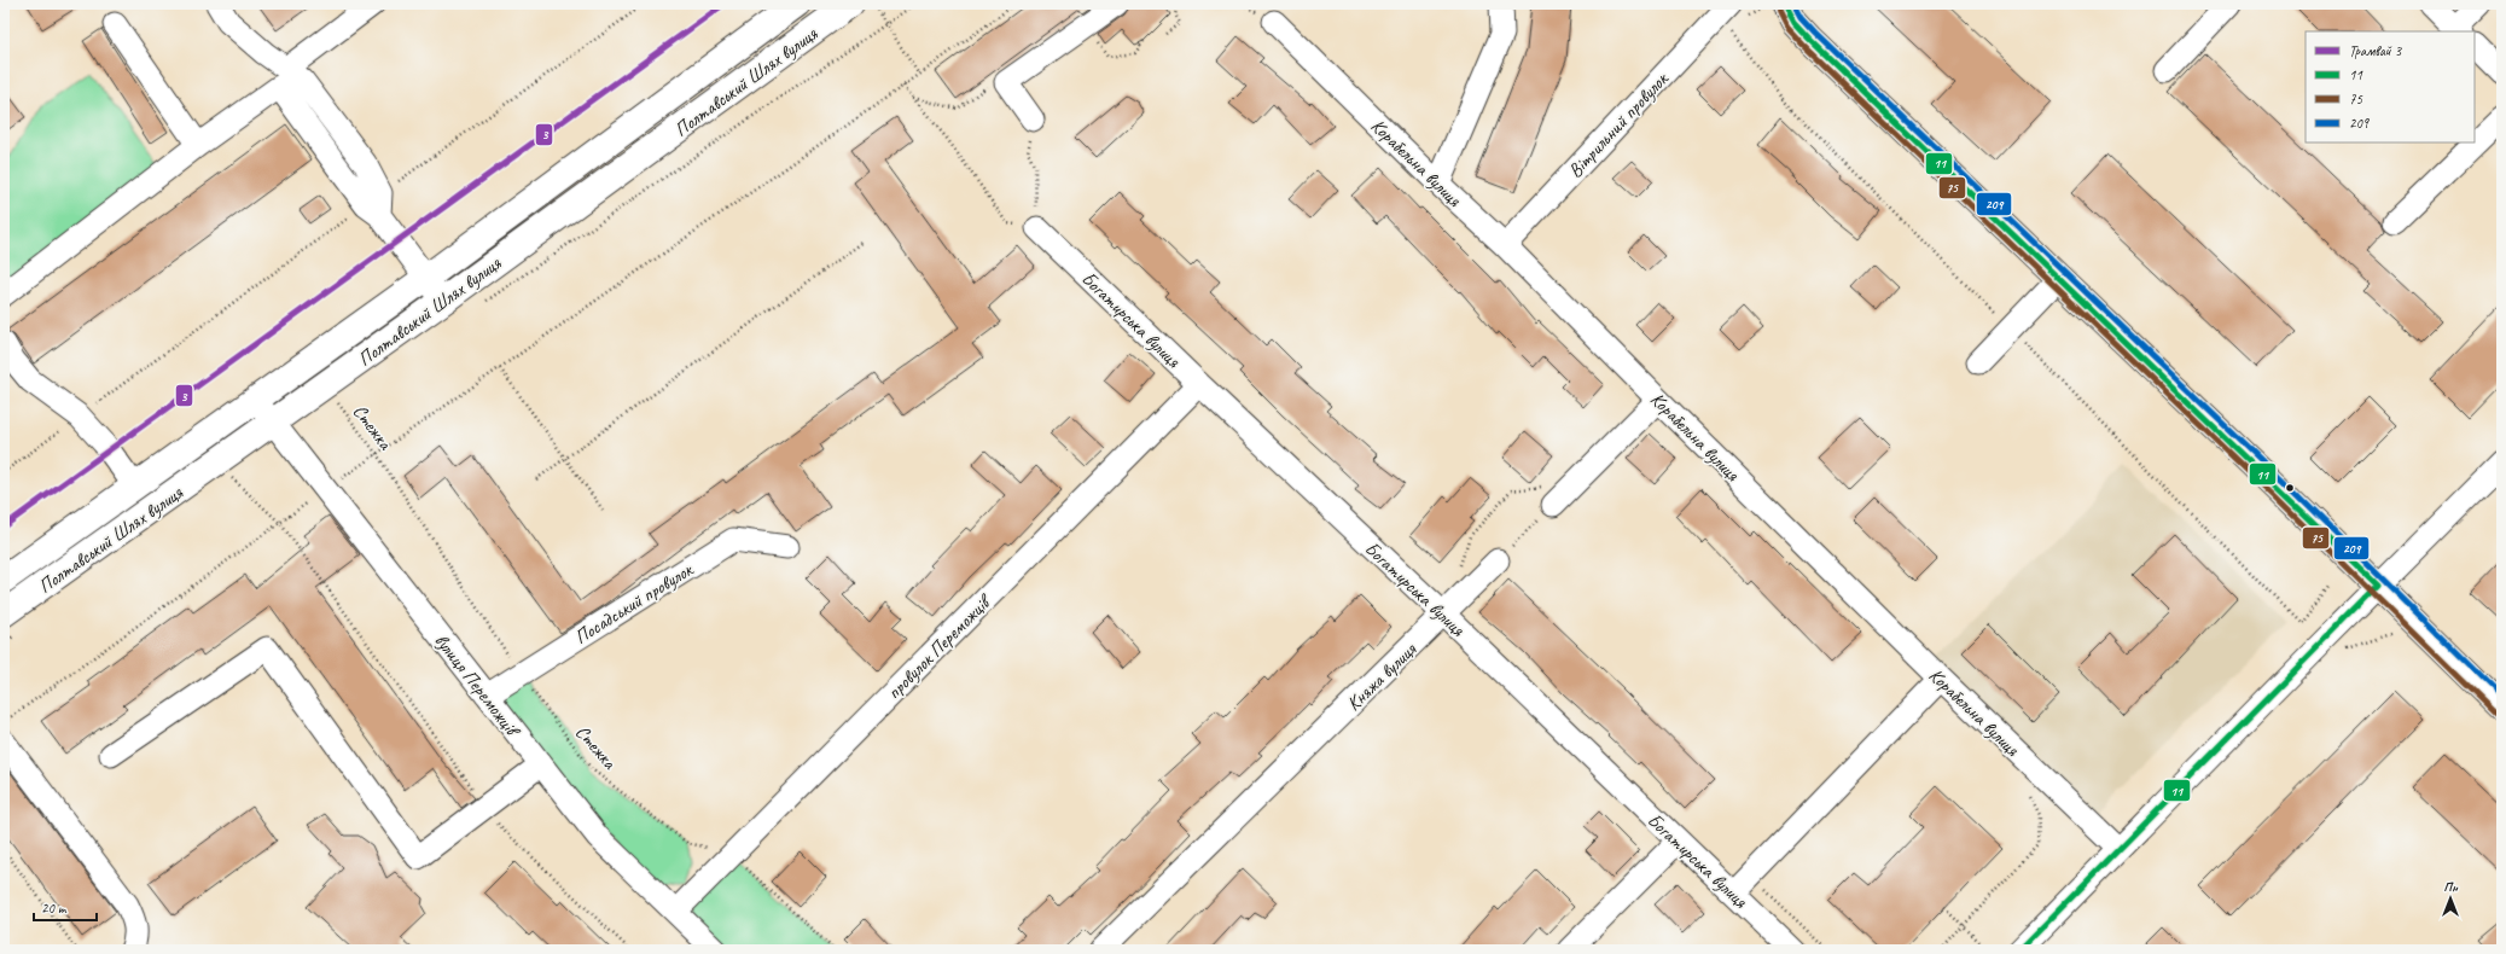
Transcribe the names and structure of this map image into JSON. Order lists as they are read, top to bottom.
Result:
{
  "streets": {
    "main road": ["Полтавський Шлях вулиця"],
    "street": [
      "Вітрильний провулок",
      "Корабельна вулиця",
      "Богатирська вулиця",
      "Посадський провулок",
      "провулок Переможців",
      "Княжа вулиця",
      "вулиця Переможців"
    ],
    "path": ["Стежка"]
  },
  "crossings": [
    ["Полтавський Шлях вулиця", "вулиця Переможців"],
    ["Вітрильний провулок", "Корабельна вулиця"],
    ["Богатирська вулиця", "провулок Переможців"],
    ["Богатирська вулиця", "Княжа вулиця"],
    ["Стежка", "Посадський провулок"],
    ["Стежка", "провулок Переможців"],
    ["Посадський провулок", "вулиця Переможців"],
    ["провулок Переможців", "вулиця Переможців"]
  ],
  "lines": [
    "tram line 3",
    "transit line 11",
    "transit line 209",
    "transit line 75"
  ],
  "legend": [
    "Трамвай 3",
    "11",
    "75",
    "209"
  ],
  "scale_bar": "20 m",
  "north": "top"
}
